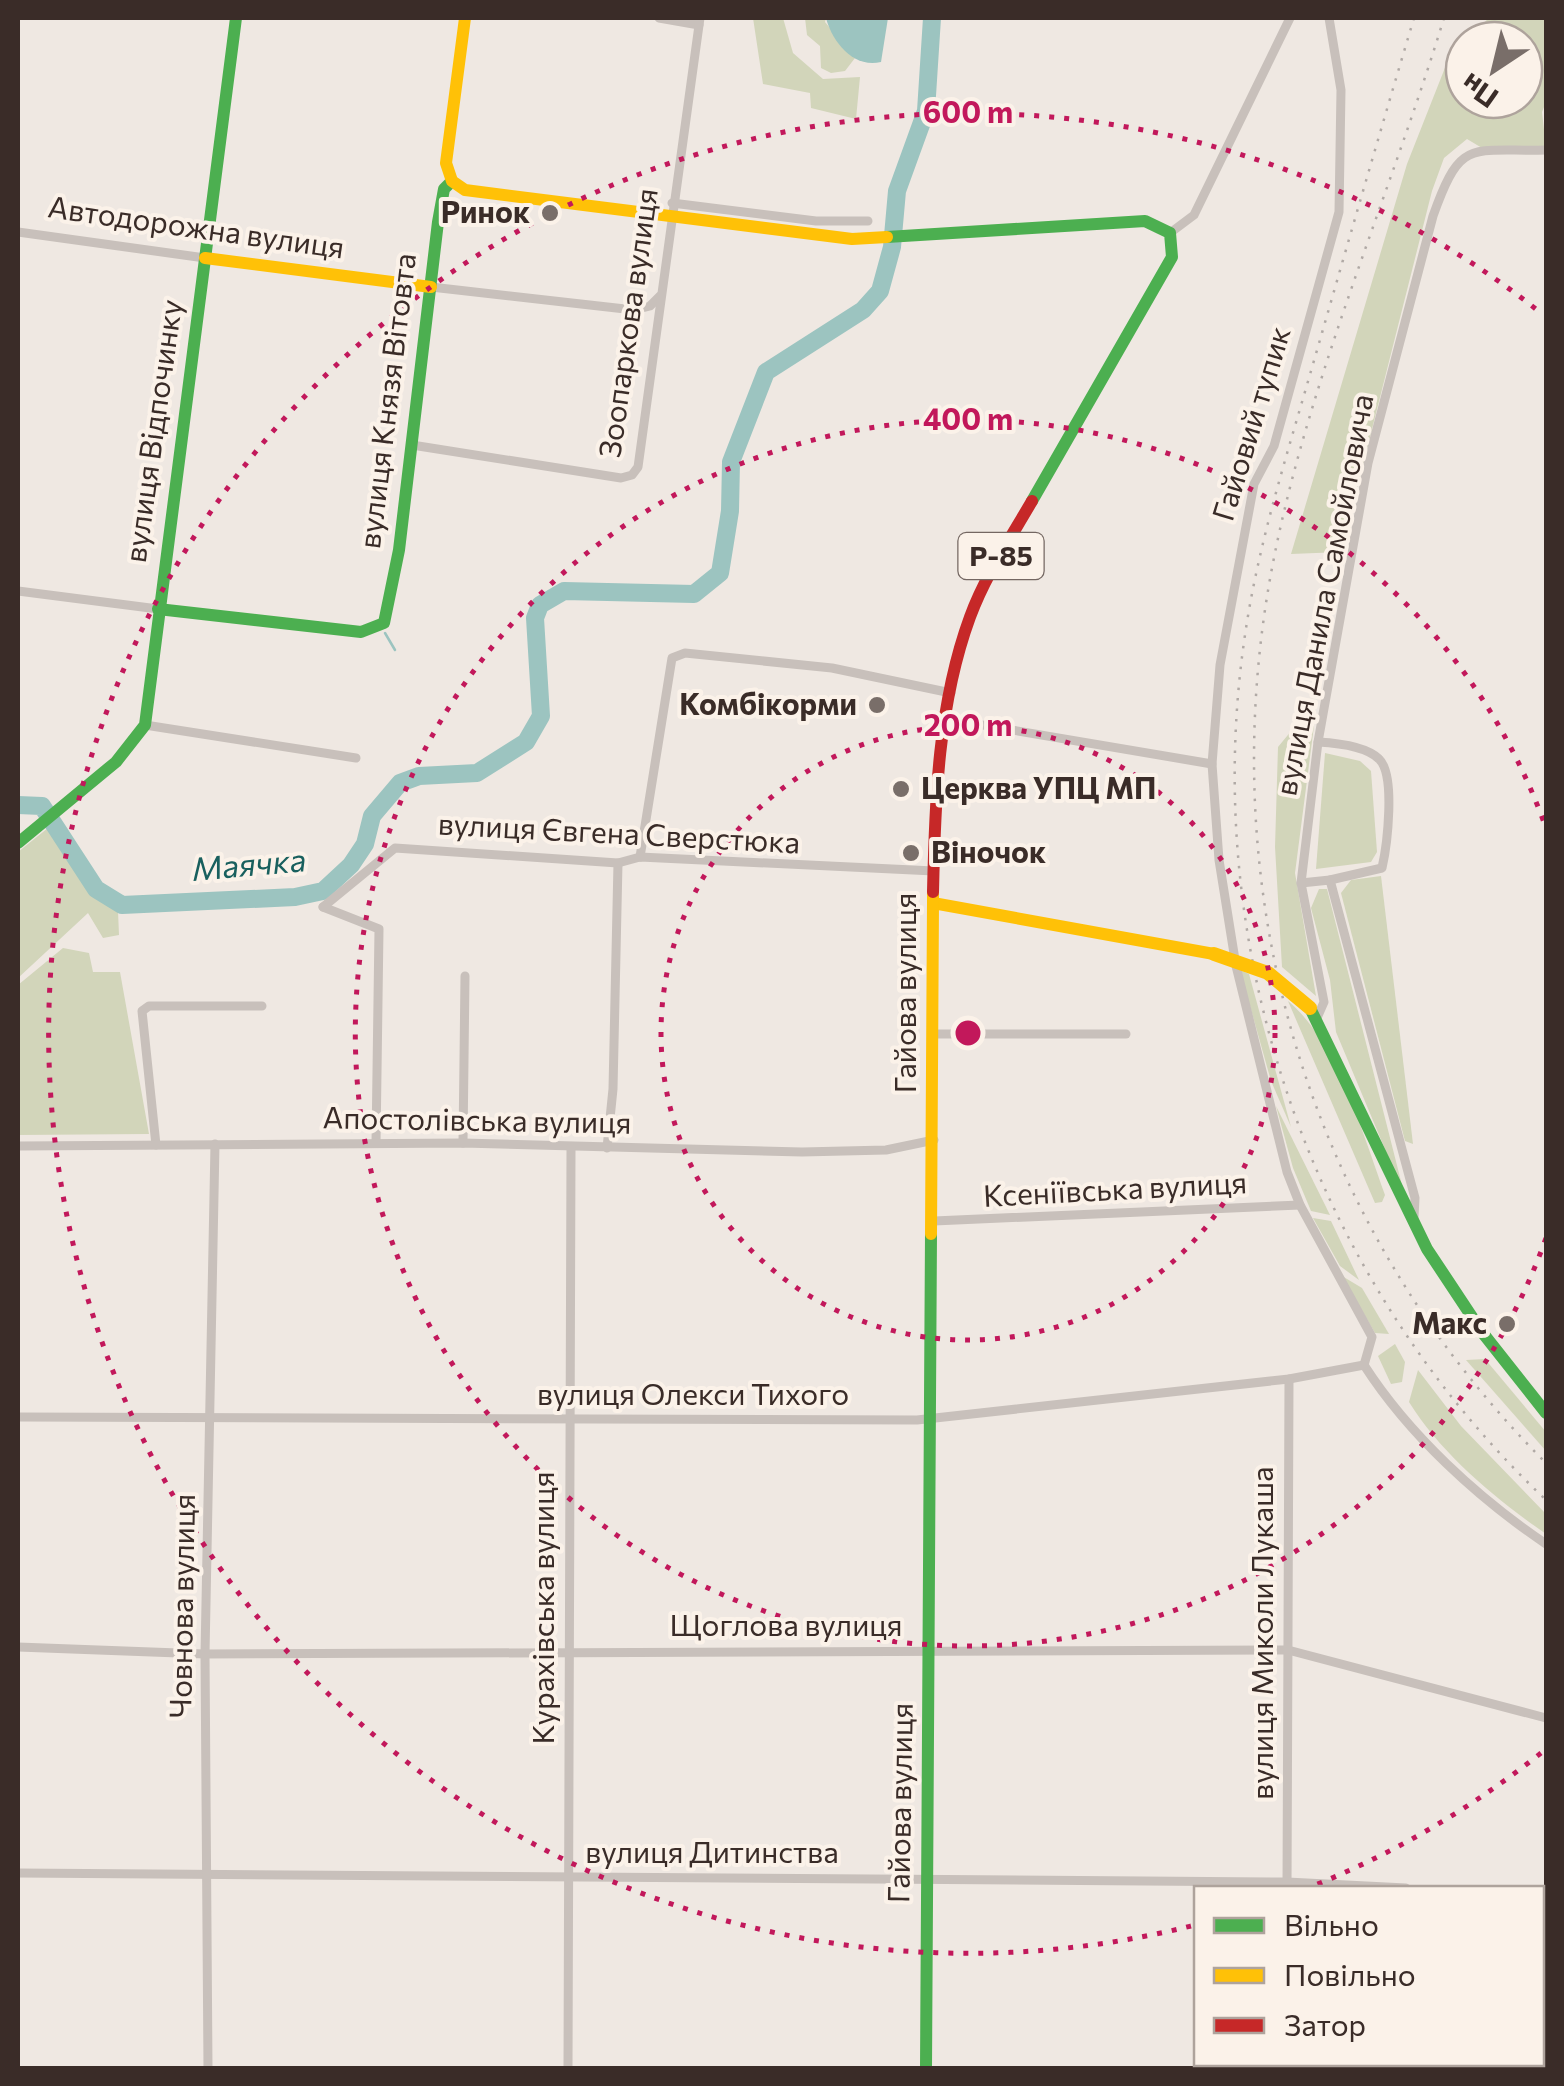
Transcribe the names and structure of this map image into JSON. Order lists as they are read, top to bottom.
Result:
{
  "streets": {
    "main road": [
      "Автодорожна вулиця",
      "вулиця Князя Вітовта",
      "вулиця Відпочинку",
      "Р-85",
      "Гайова вулиця"
    ],
    "street": [
      "Зоопаркова вулиця",
      "Гайовий тупик",
      "вулиця Данила Самойловича",
      "вулиця Євгена Сверстюка",
      "Апостолівська вулиця",
      "Ксеніївська вулиця",
      "вулиця Олекси Тихого",
      "Човнова вулиця",
      "Курахівська вулиця",
      "Щоглова вулиця",
      "вулиця Миколи Лукаша",
      "вулиця Дитинства"
    ]
  },
  "crossings": [
    ["Автодорожна вулиця", "Зоопаркова вулиця"],
    ["Автодорожна вулиця", "вулиця Князя Вітовта"],
    ["Автодорожна вулиця", "вулиця Відпочинку"],
    ["Зоопаркова вулиця", "вулиця Князя Вітовта"],
    ["вулиця Князя Вітовта", "вулиця Відпочинку"],
    ["Гайовий тупик", "Ксеніївська вулиця"],
    ["Гайовий тупик", "вулиця Олекси Тихого"],
    ["вулиця Євгена Сверстюка", "Гайова вулиця"],
    ["вулиця Євгена Сверстюка", "Апостолівська вулиця"],
    ["Гайова вулиця", "Апостолівська вулиця"],
    ["Гайова вулиця", "Ксеніївська вулиця"],
    ["Гайова вулиця", "вулиця Олекси Тихого"],
    ["Гайова вулиця", "Щоглова вулиця"],
    ["Гайова вулиця", "вулиця Дитинства"],
    ["Апостолівська вулиця", "Човнова вулиця"],
    ["Апостолівська вулиця", "Курахівська вулиця"],
    ["вулиця Олекси Тихого", "Човнова вулиця"],
    ["вулиця Олекси Тихого", "Курахівська вулиця"],
    ["вулиця Олекси Тихого", "вулиця Миколи Лукаша"],
    ["Човнова вулиця", "Щоглова вулиця"],
    ["Човнова вулиця", "вулиця Дитинства"],
    ["Курахівська вулиця", "Щоглова вулиця"],
    ["Курахівська вулиця", "вулиця Дитинства"],
    ["Щоглова вулиця", "вулиця Миколи Лукаша"],
    ["вулиця Миколи Лукаша", "вулиця Дитинства"]
  ],
  "water": ["Маячка"],
  "places": [
    "Ринок",
    "Комбікорми",
    "Церква УПЦ МП",
    "Віночок",
    "Макс"
  ],
  "legend": ["Вільно", "Повільно", "Затор"],
  "north": "bottom left",
  "rings": ["600 m", "400 m", "200 m"]
}
